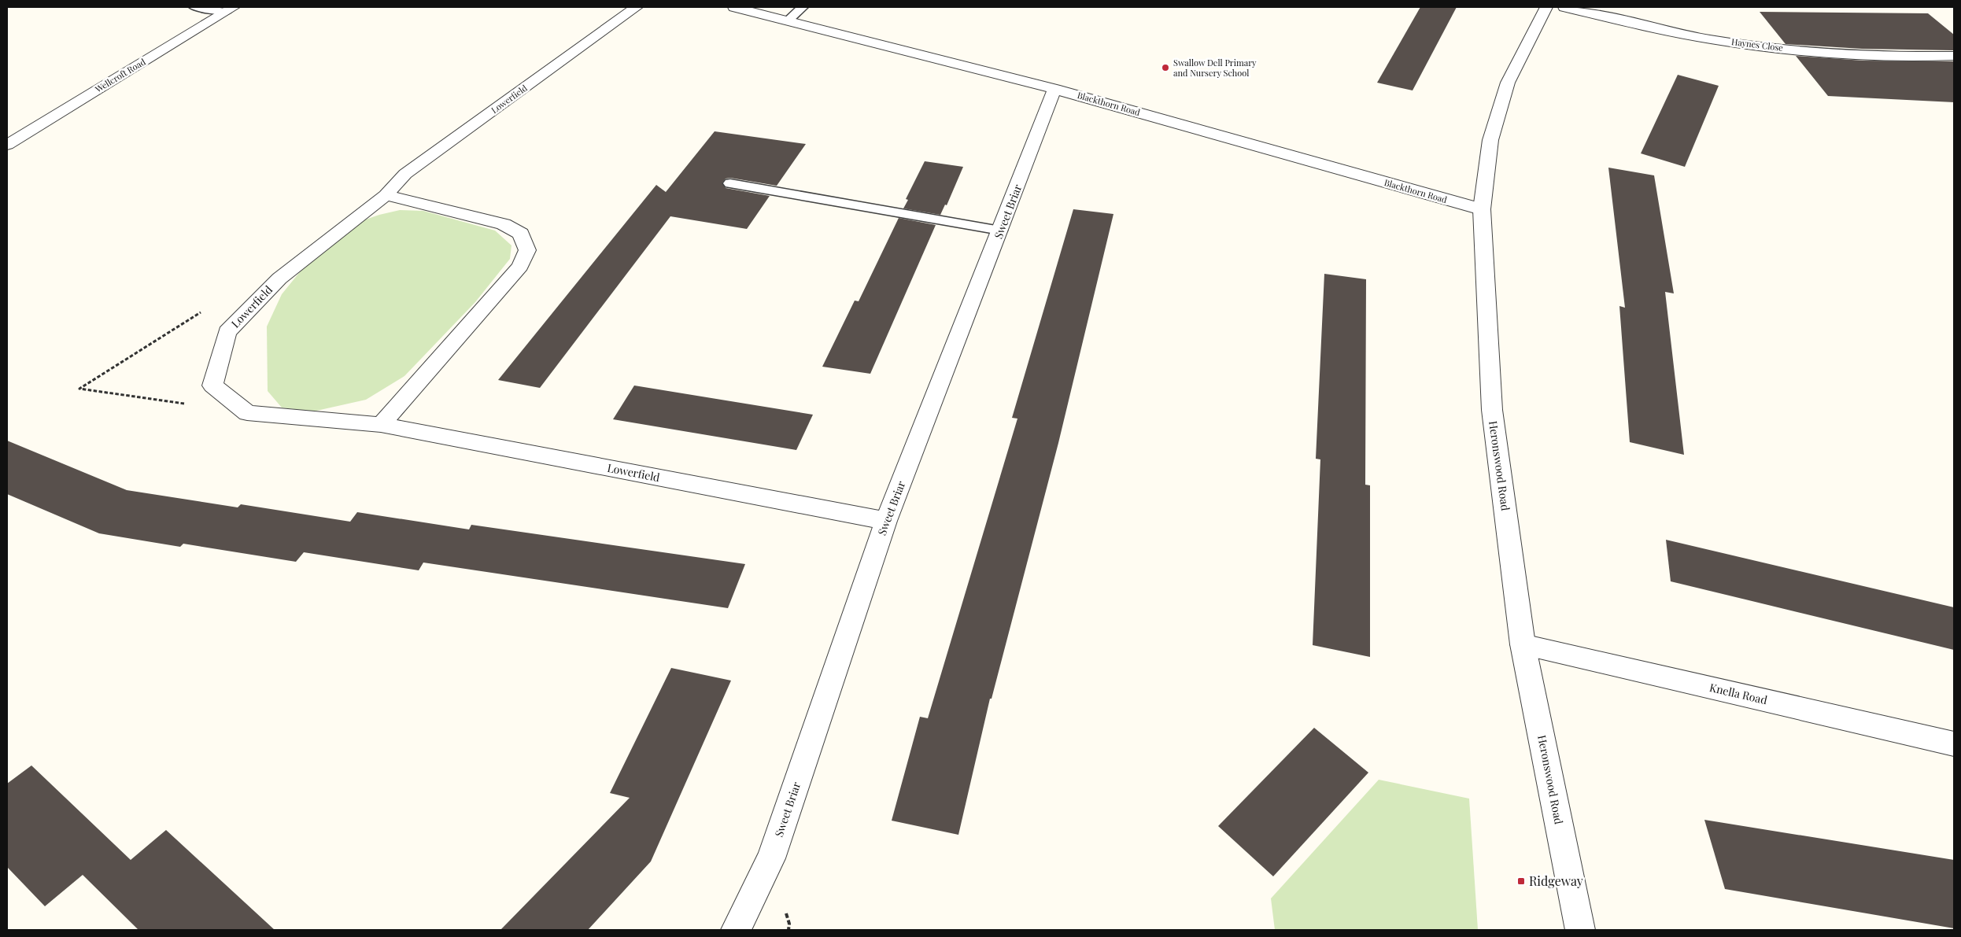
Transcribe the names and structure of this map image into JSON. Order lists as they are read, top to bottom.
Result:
{
  "streets": {
    "street": [
      "Haynes Close",
      "Wellcroft Road",
      "Lowerfield",
      "Blackthorn Road",
      "Sweet Briar",
      "Heronswood Road",
      "Knella Road"
    ]
  },
  "crossings": [
    ["Lowerfield", "Sweet Briar"],
    ["Blackthorn Road", "Sweet Briar"],
    ["Blackthorn Road", "Heronswood Road"],
    ["Heronswood Road", "Knella Road"]
  ],
  "places": {
    "other": ["Swallow Dell Primary and Nursery School"],
    "transit": ["Ridgeway"]
  }
}
